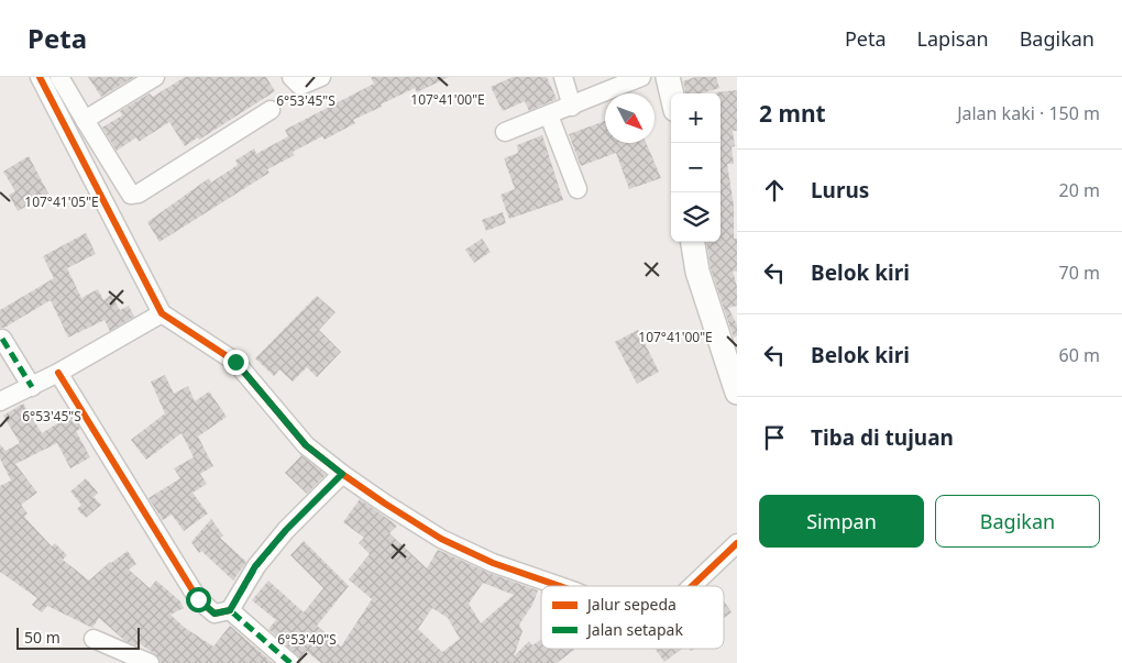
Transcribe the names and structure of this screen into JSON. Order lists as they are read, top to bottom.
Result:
{
  "legend": ["Jalur sepeda", "Jalan setapak"],
  "scale_bar": "50 m",
  "north": "bottom right",
  "page": {
    "header": "Peta",
    "nav": ["Peta", "Lapisan", "Bagikan"],
    "heading": ["2 mnt", "Jalan kaki · 150 m"],
    "map_buttons": ["+", "−"],
    "list": [
      ["Lurus", "20 m"],
      ["Belok kiri", "70 m"],
      ["Belok kiri", "60 m"],
      "Tiba di tujuan"
    ],
    "buttons": ["Simpan", "Bagikan"],
    "scale": "50 m"
  },
  "coordinates": [
    "107°41'00\"E",
    "6°53'45\"S",
    "107°41'05\"E",
    "6°53'40\"S"
  ]
}
